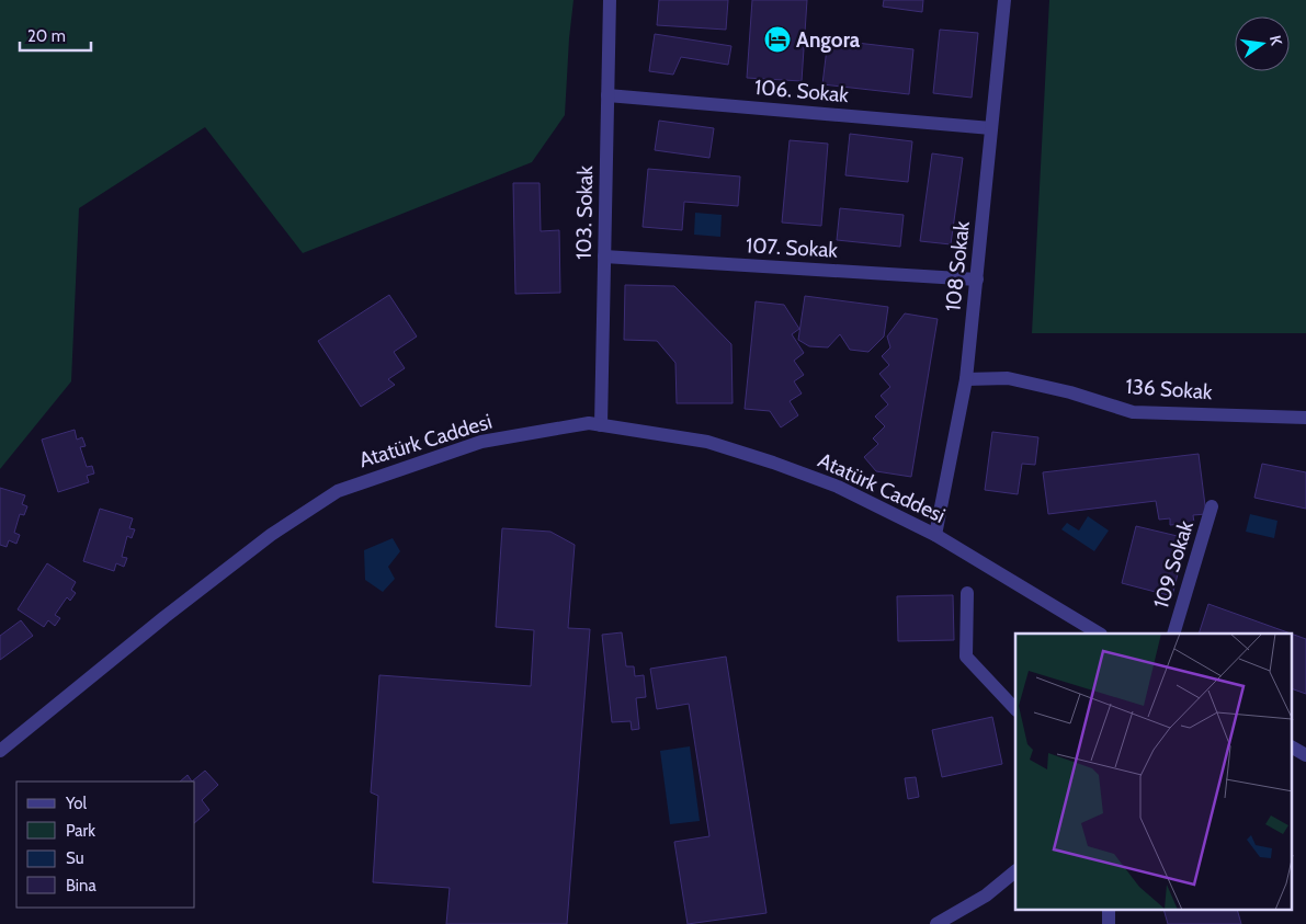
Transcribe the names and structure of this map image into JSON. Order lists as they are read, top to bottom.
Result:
{
  "streets": {
    "street": [
      "106. Sokak",
      "103. Sokak",
      "107. Sokak",
      "108 Sokak",
      "136 Sokak",
      "Atatürk Caddesi",
      "109 Sokak"
    ]
  },
  "crossings": [
    ["106. Sokak", "103. Sokak"],
    ["106. Sokak", "108 Sokak"],
    ["103. Sokak", "107. Sokak"],
    ["103. Sokak", "Atatürk Caddesi"],
    ["107. Sokak", "108 Sokak"],
    ["108 Sokak", "136 Sokak"],
    ["108 Sokak", "Atatürk Caddesi"]
  ],
  "places": {
    "hotel": ["Angora"]
  },
  "legend": [
    "Yol",
    "Park",
    "Su",
    "Bina"
  ],
  "scale_bar": "20 m",
  "north": "right"
}
